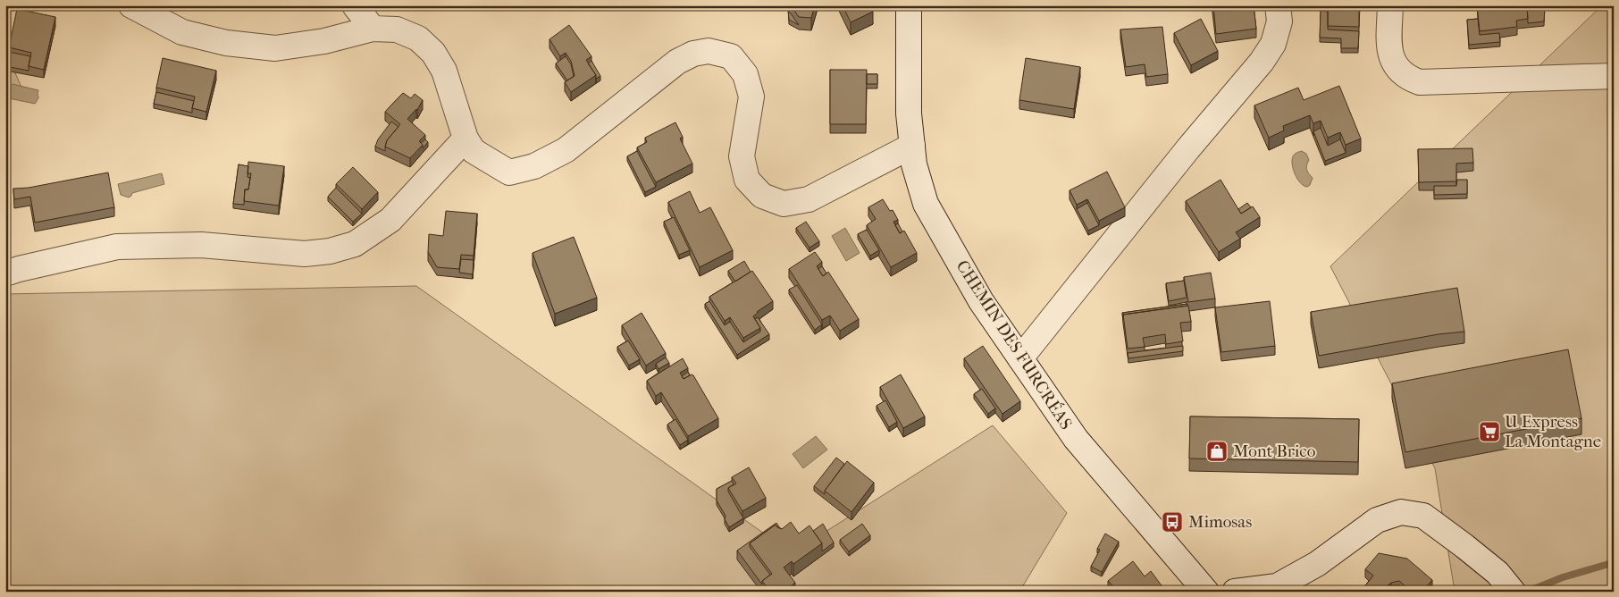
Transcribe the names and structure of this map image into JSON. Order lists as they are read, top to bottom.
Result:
{
  "streets": {
    "street": ["CHEMIN DES FURCRÉAS"]
  },
  "places": {
    "supermarket": ["U Express La Montagne"],
    "shop": ["Mont Brico"],
    "bus stop": ["Mimosas"]
  }
}
